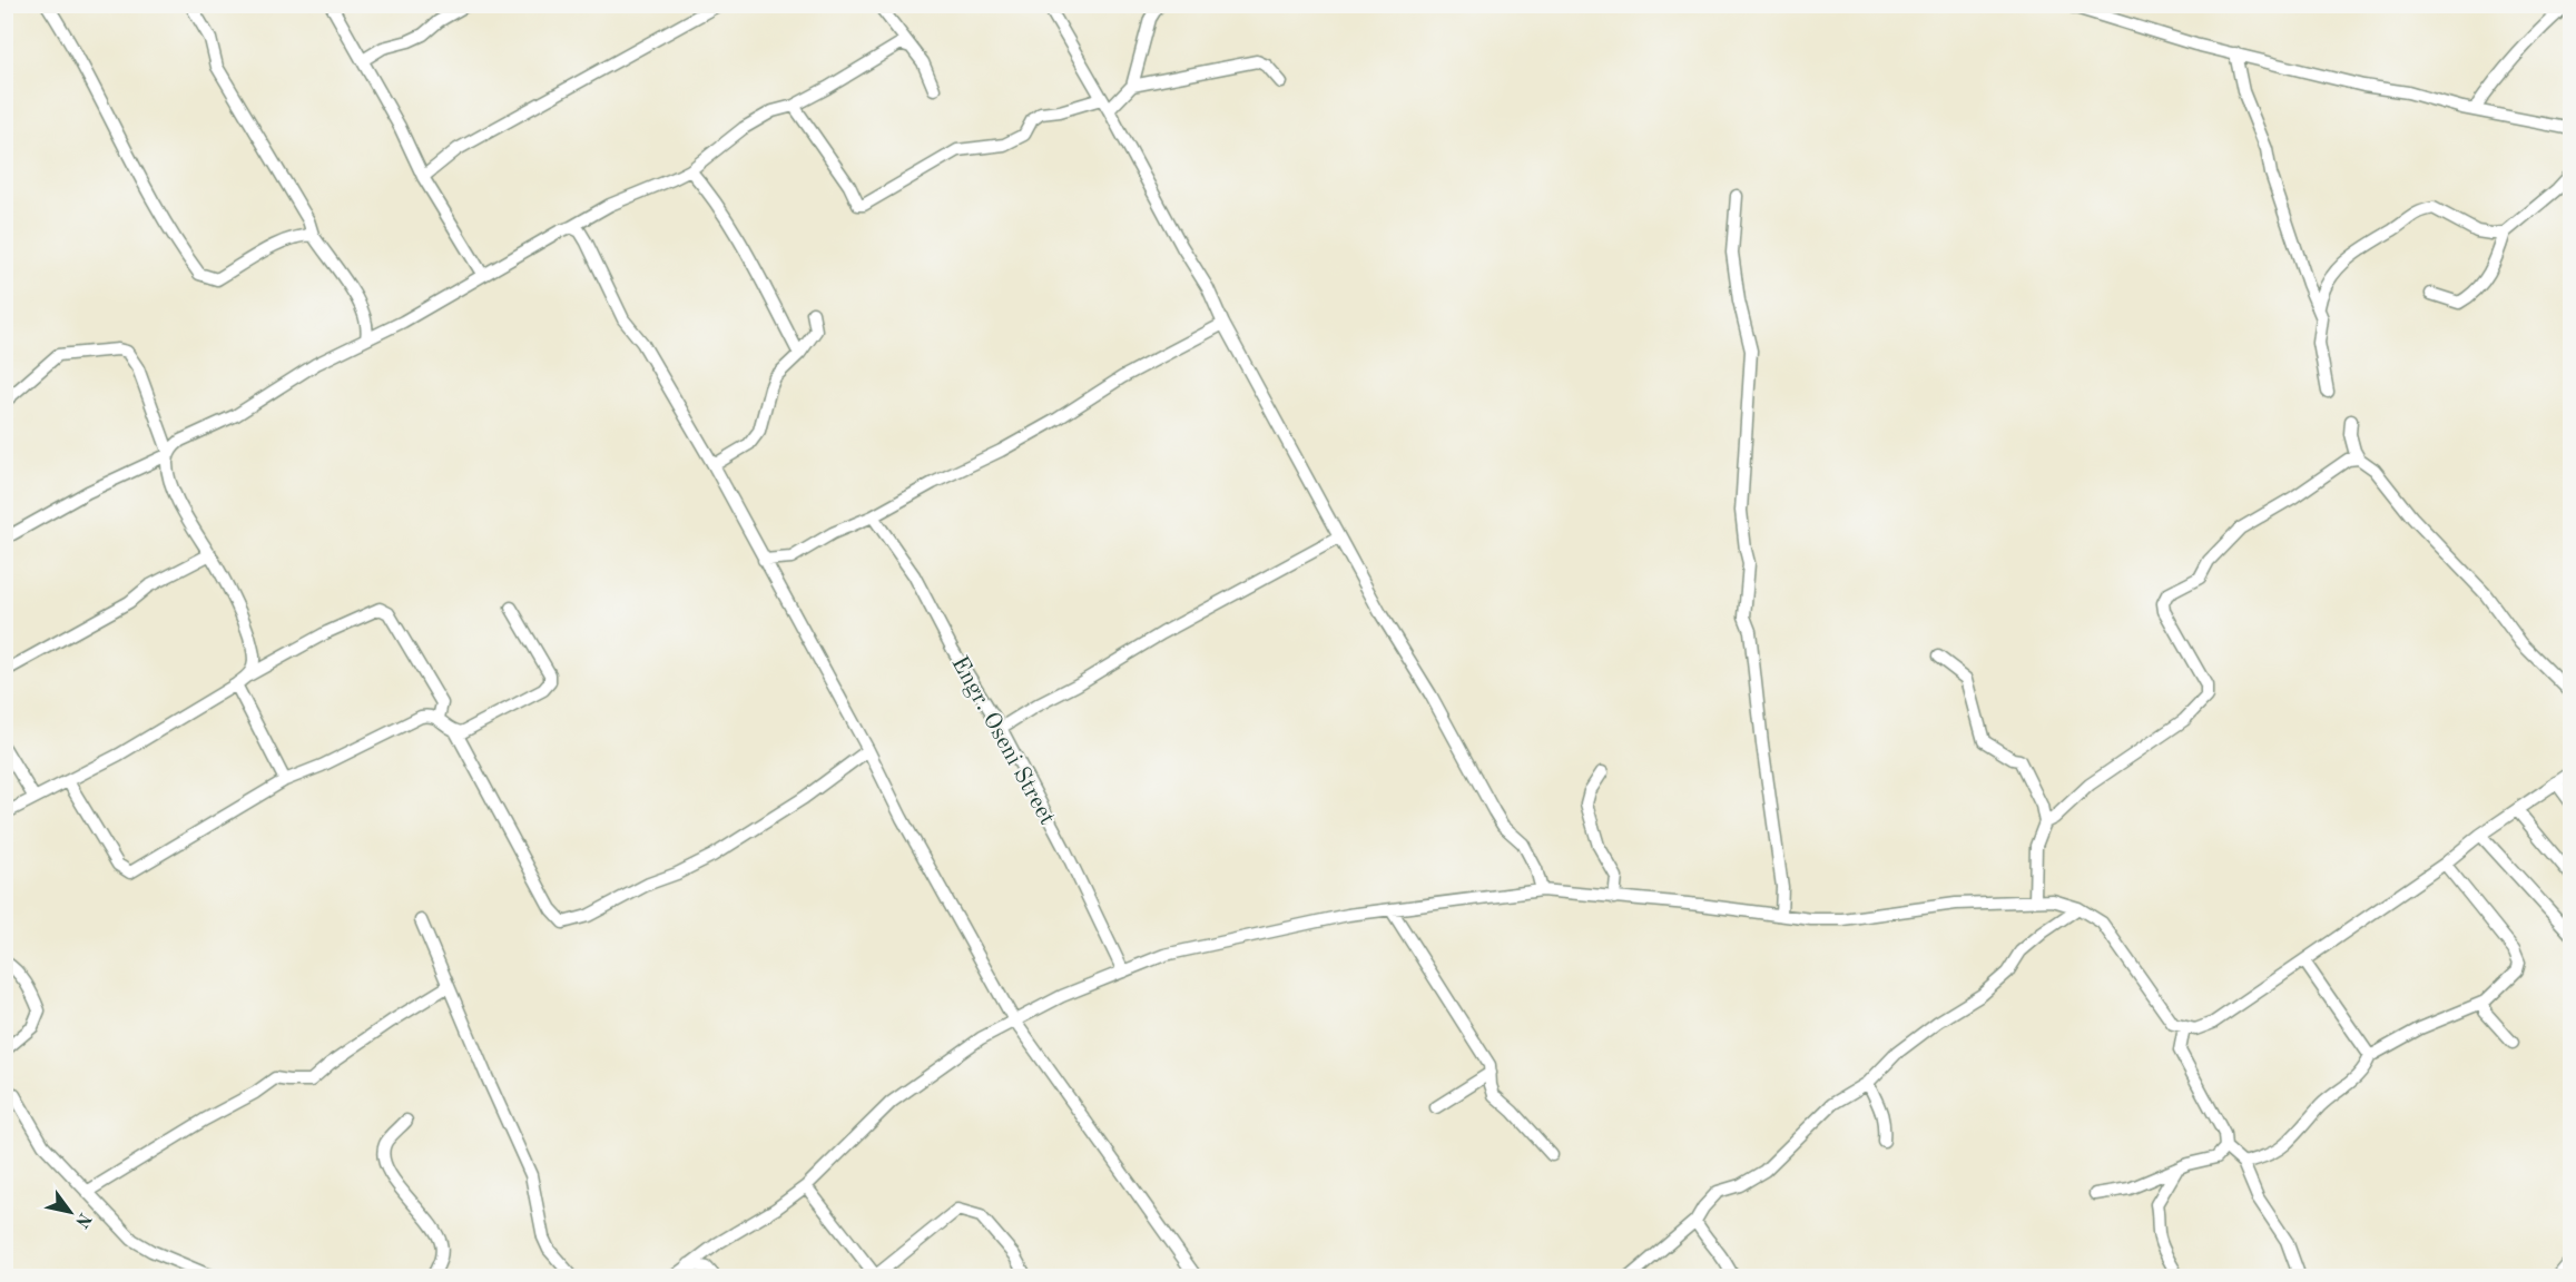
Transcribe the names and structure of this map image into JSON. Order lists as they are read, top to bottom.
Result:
{
  "streets": {
    "street": ["Engr. Oseni Street"]
  },
  "north": "bottom right"
}
